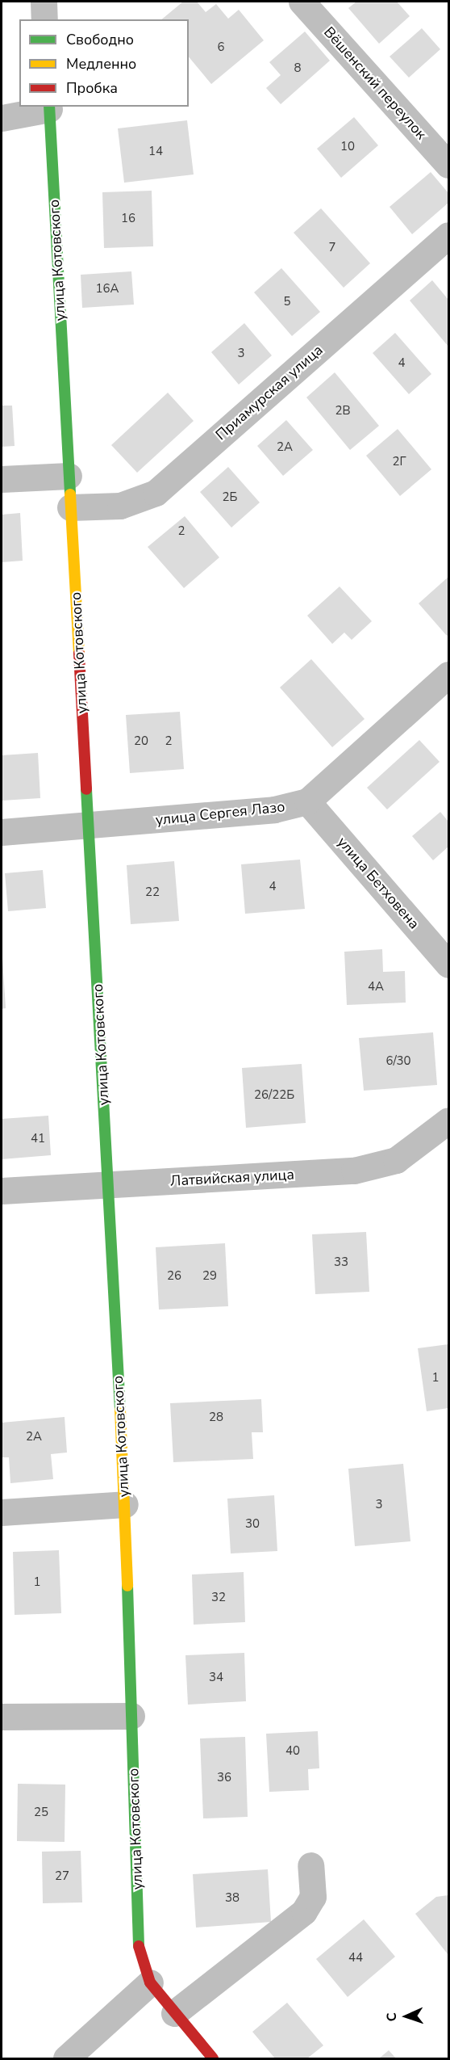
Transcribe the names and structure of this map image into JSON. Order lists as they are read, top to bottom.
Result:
{
  "streets": {
    "street": [
      "Вёшенский переулок",
      "улица Котовского",
      "Приамурская улица",
      "улица Сергея Лазо",
      "улица Бетховена",
      "Латвийская улица"
    ]
  },
  "crossings": [
    ["улица Котовского", "Приамурская улица"],
    ["улица Котовского", "улица Сергея Лазо"],
    ["улица Котовского", "Латвийская улица"],
    ["улица Сергея Лазо", "улица Бетховена"]
  ],
  "house_numbers": [
    "6",
    "8",
    "10",
    "14",
    "16",
    "7",
    "16А",
    "5",
    "3",
    "4",
    "2В",
    "2А",
    "2Г",
    "2Б",
    "2",
    "20",
    "2",
    "4",
    "22",
    "4А",
    "6/30",
    "26/22Б",
    "41",
    "33",
    "26",
    "29",
    "1",
    "28",
    "2А",
    "3",
    "30",
    "1",
    "32",
    "34",
    "40",
    "36",
    "25",
    "27",
    "38",
    "44"
  ],
  "legend": ["Свободно", "Медленно", "Пробка"],
  "north": "left"
}
